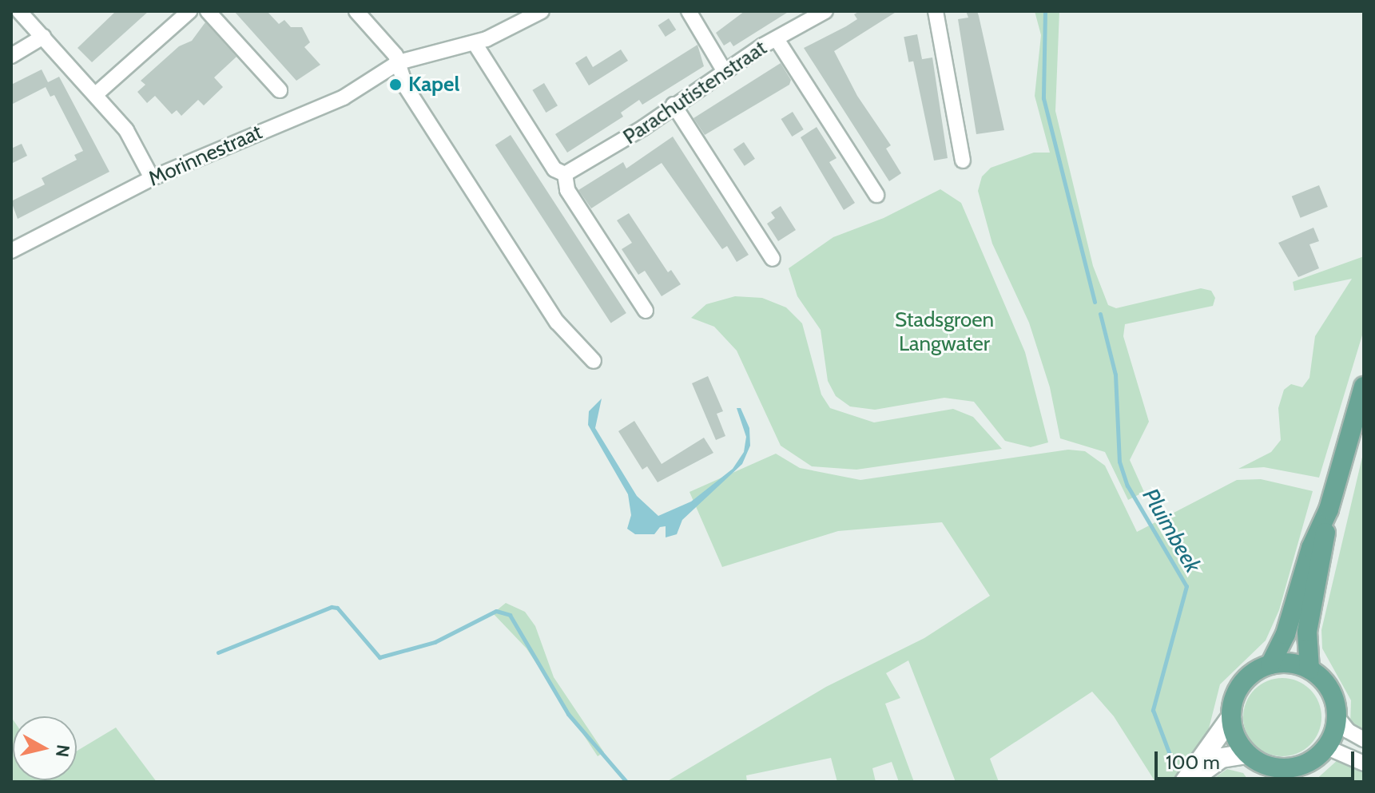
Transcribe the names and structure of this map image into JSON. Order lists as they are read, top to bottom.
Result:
{
  "streets": {
    "street": ["Parachutistenstraat", "Morinnestraat"]
  },
  "water": ["Pluimbeek"],
  "parks": ["Stadsgroen Langwater"],
  "places": ["Kapel"],
  "scale_bar": "100 m",
  "north": "right"
}
